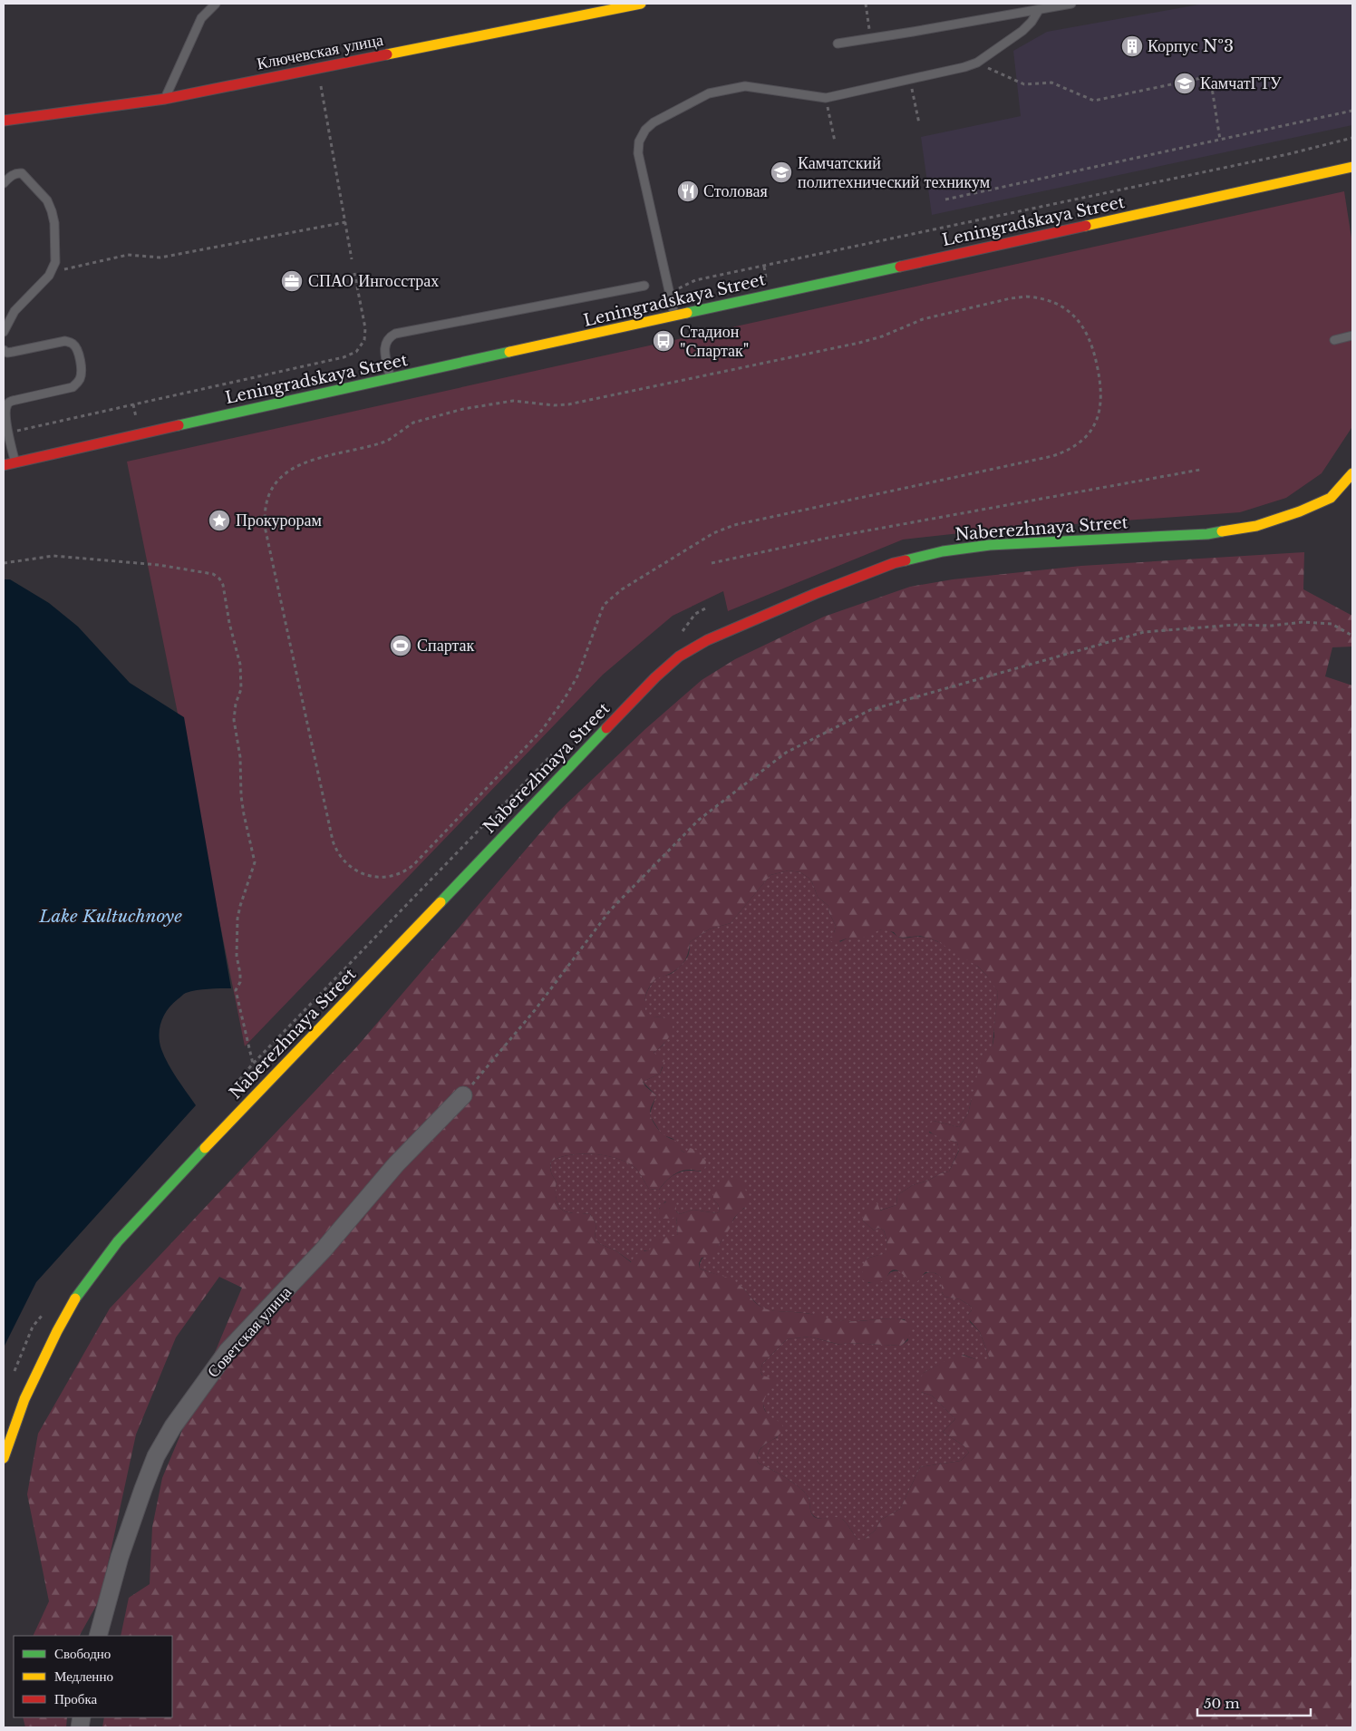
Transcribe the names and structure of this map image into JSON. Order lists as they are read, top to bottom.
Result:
{
  "streets": {
    "main road": ["Ключевская улица", "Leningradskaya Street", "Naberezhnaya Street"],
    "street": ["Советская улица"]
  },
  "water": ["Lake Kultuchnoye"],
  "places": {
    "building": ["Корпус №3"],
    "school or university": ["КамчатГТУ", "Камчатский политехнический техникум"],
    "restaurant": ["Столовая"],
    "office": ["СПАО Ингосстрах"],
    "bus stop": ["Стадион \"Спартак\""],
    "place": ["Прокурорам"],
    "sports": ["Спартак"]
  },
  "legend": ["Свободно", "Медленно", "Пробка"],
  "scale_bar": "50 m"
}
